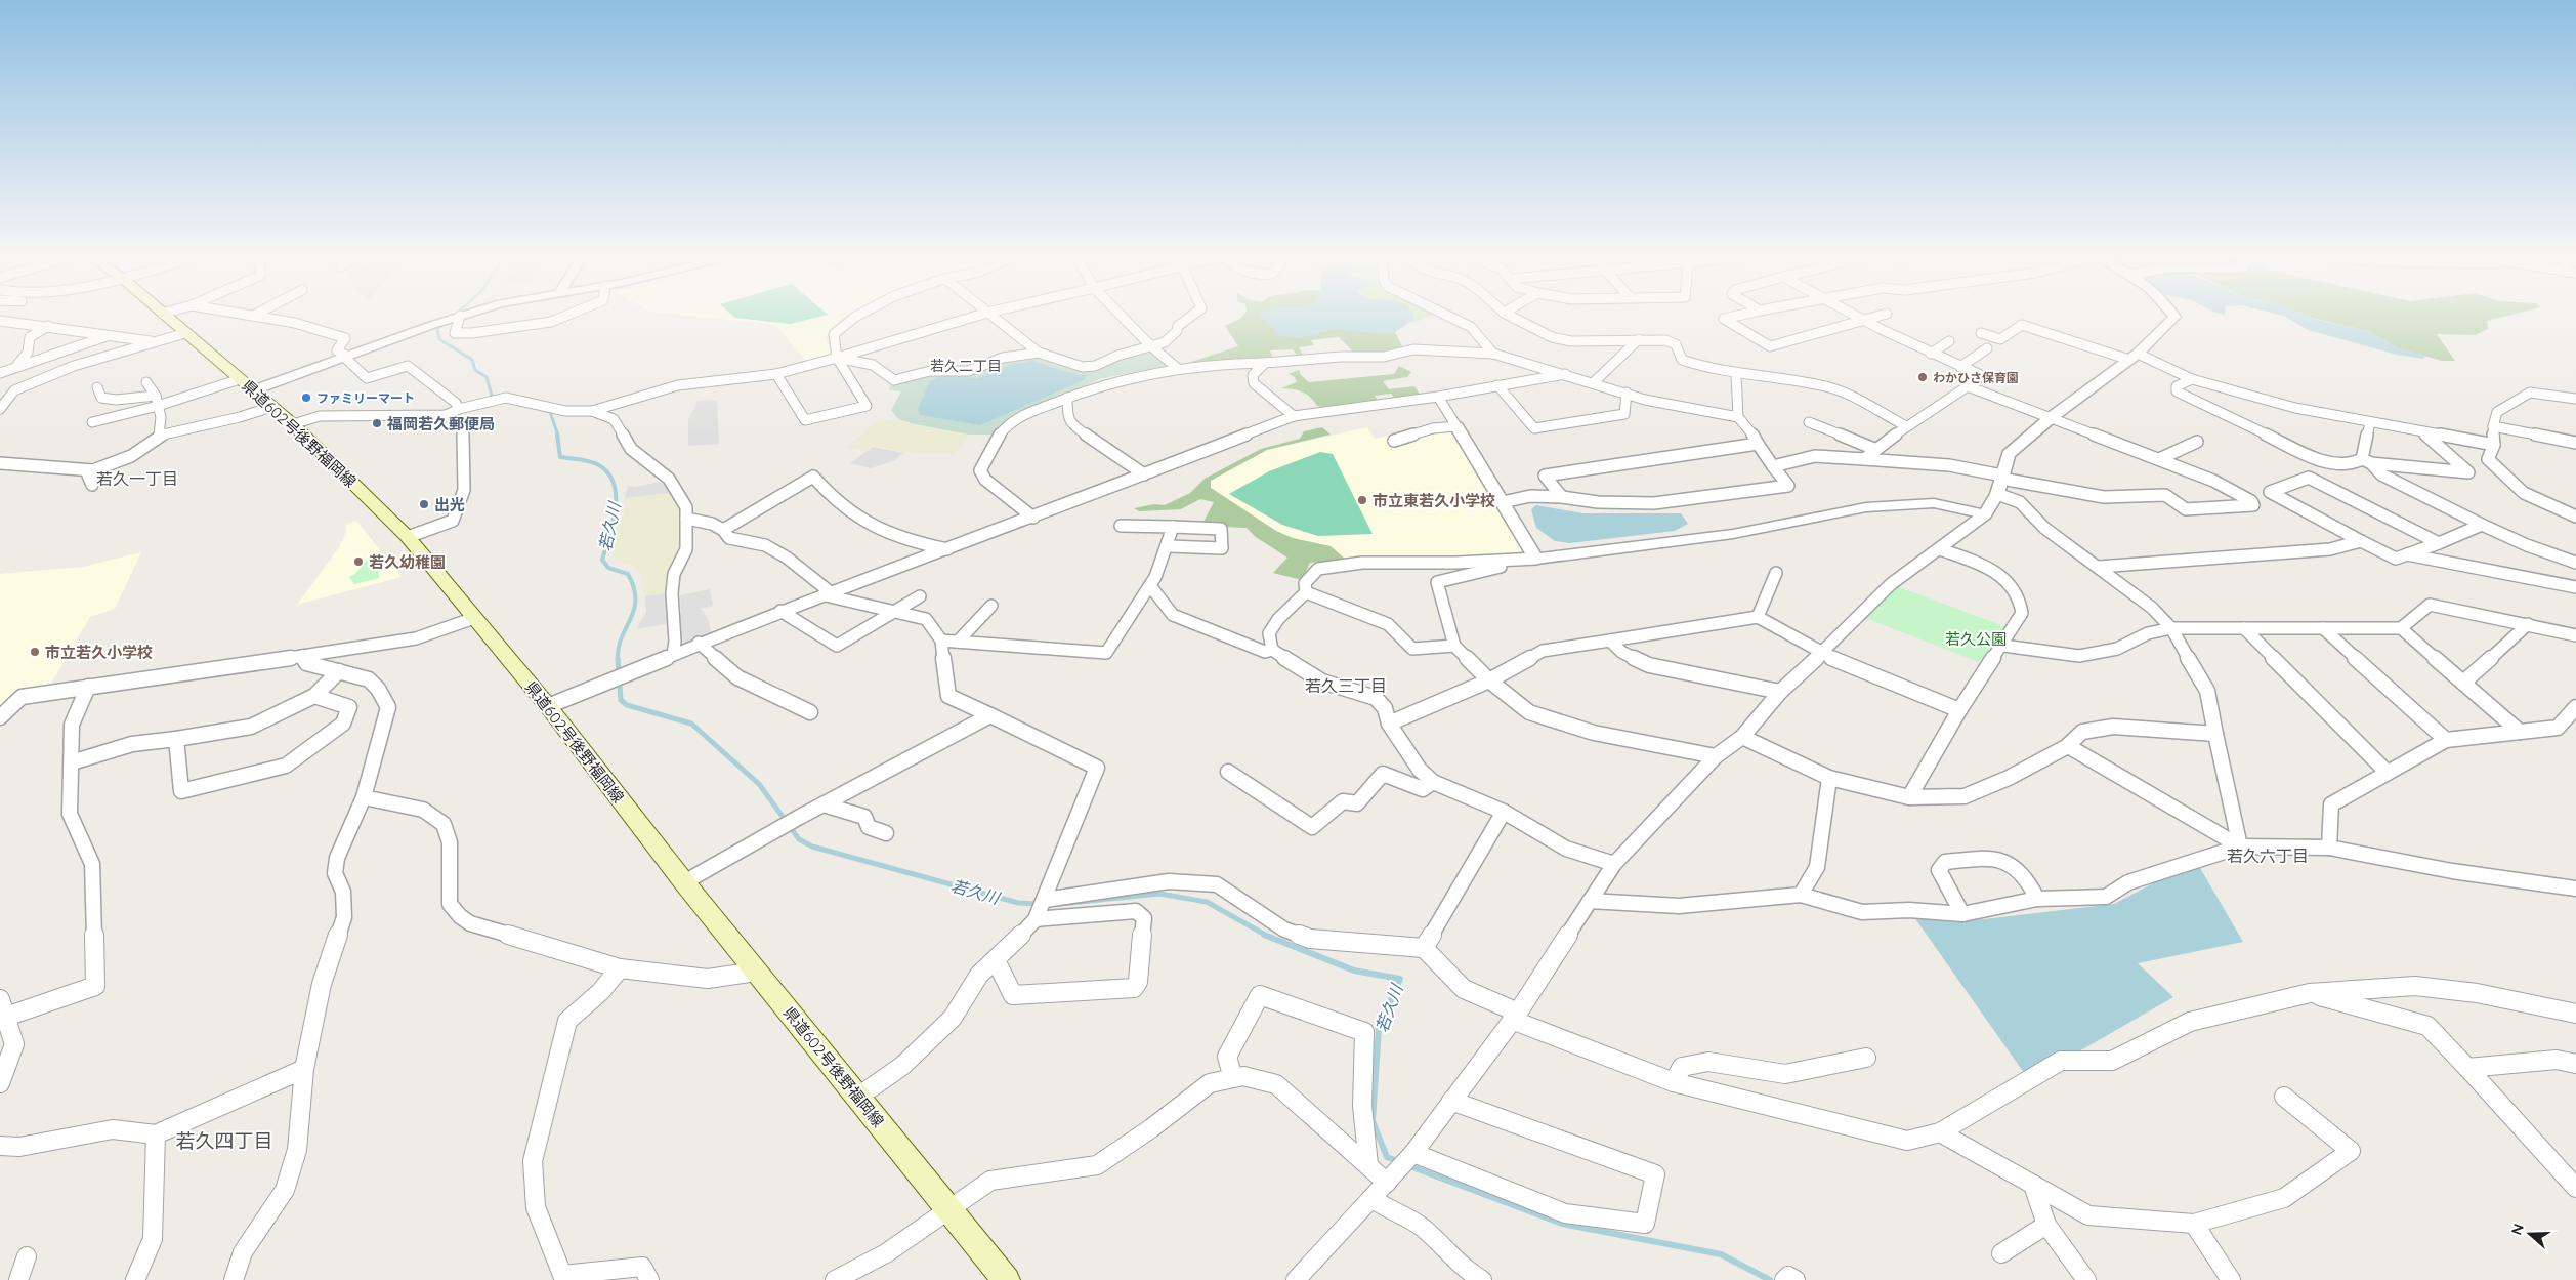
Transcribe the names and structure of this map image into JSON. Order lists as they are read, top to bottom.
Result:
{
  "streets": {
    "main road": ["県道602号後野福岡線"]
  },
  "districts": [
    "若久二丁目",
    "若久一丁目",
    "若久三丁目",
    "若久六丁目",
    "若久四丁目"
  ],
  "water": ["若久川"],
  "parks": ["若久公園"],
  "places": [
    "わかひさ保育園",
    "ファミリーマート",
    "福岡若久郵便局",
    "市立東若久小学校",
    "出光",
    "若久幼稚園",
    "市立若久小学校"
  ],
  "north": "left"
}
